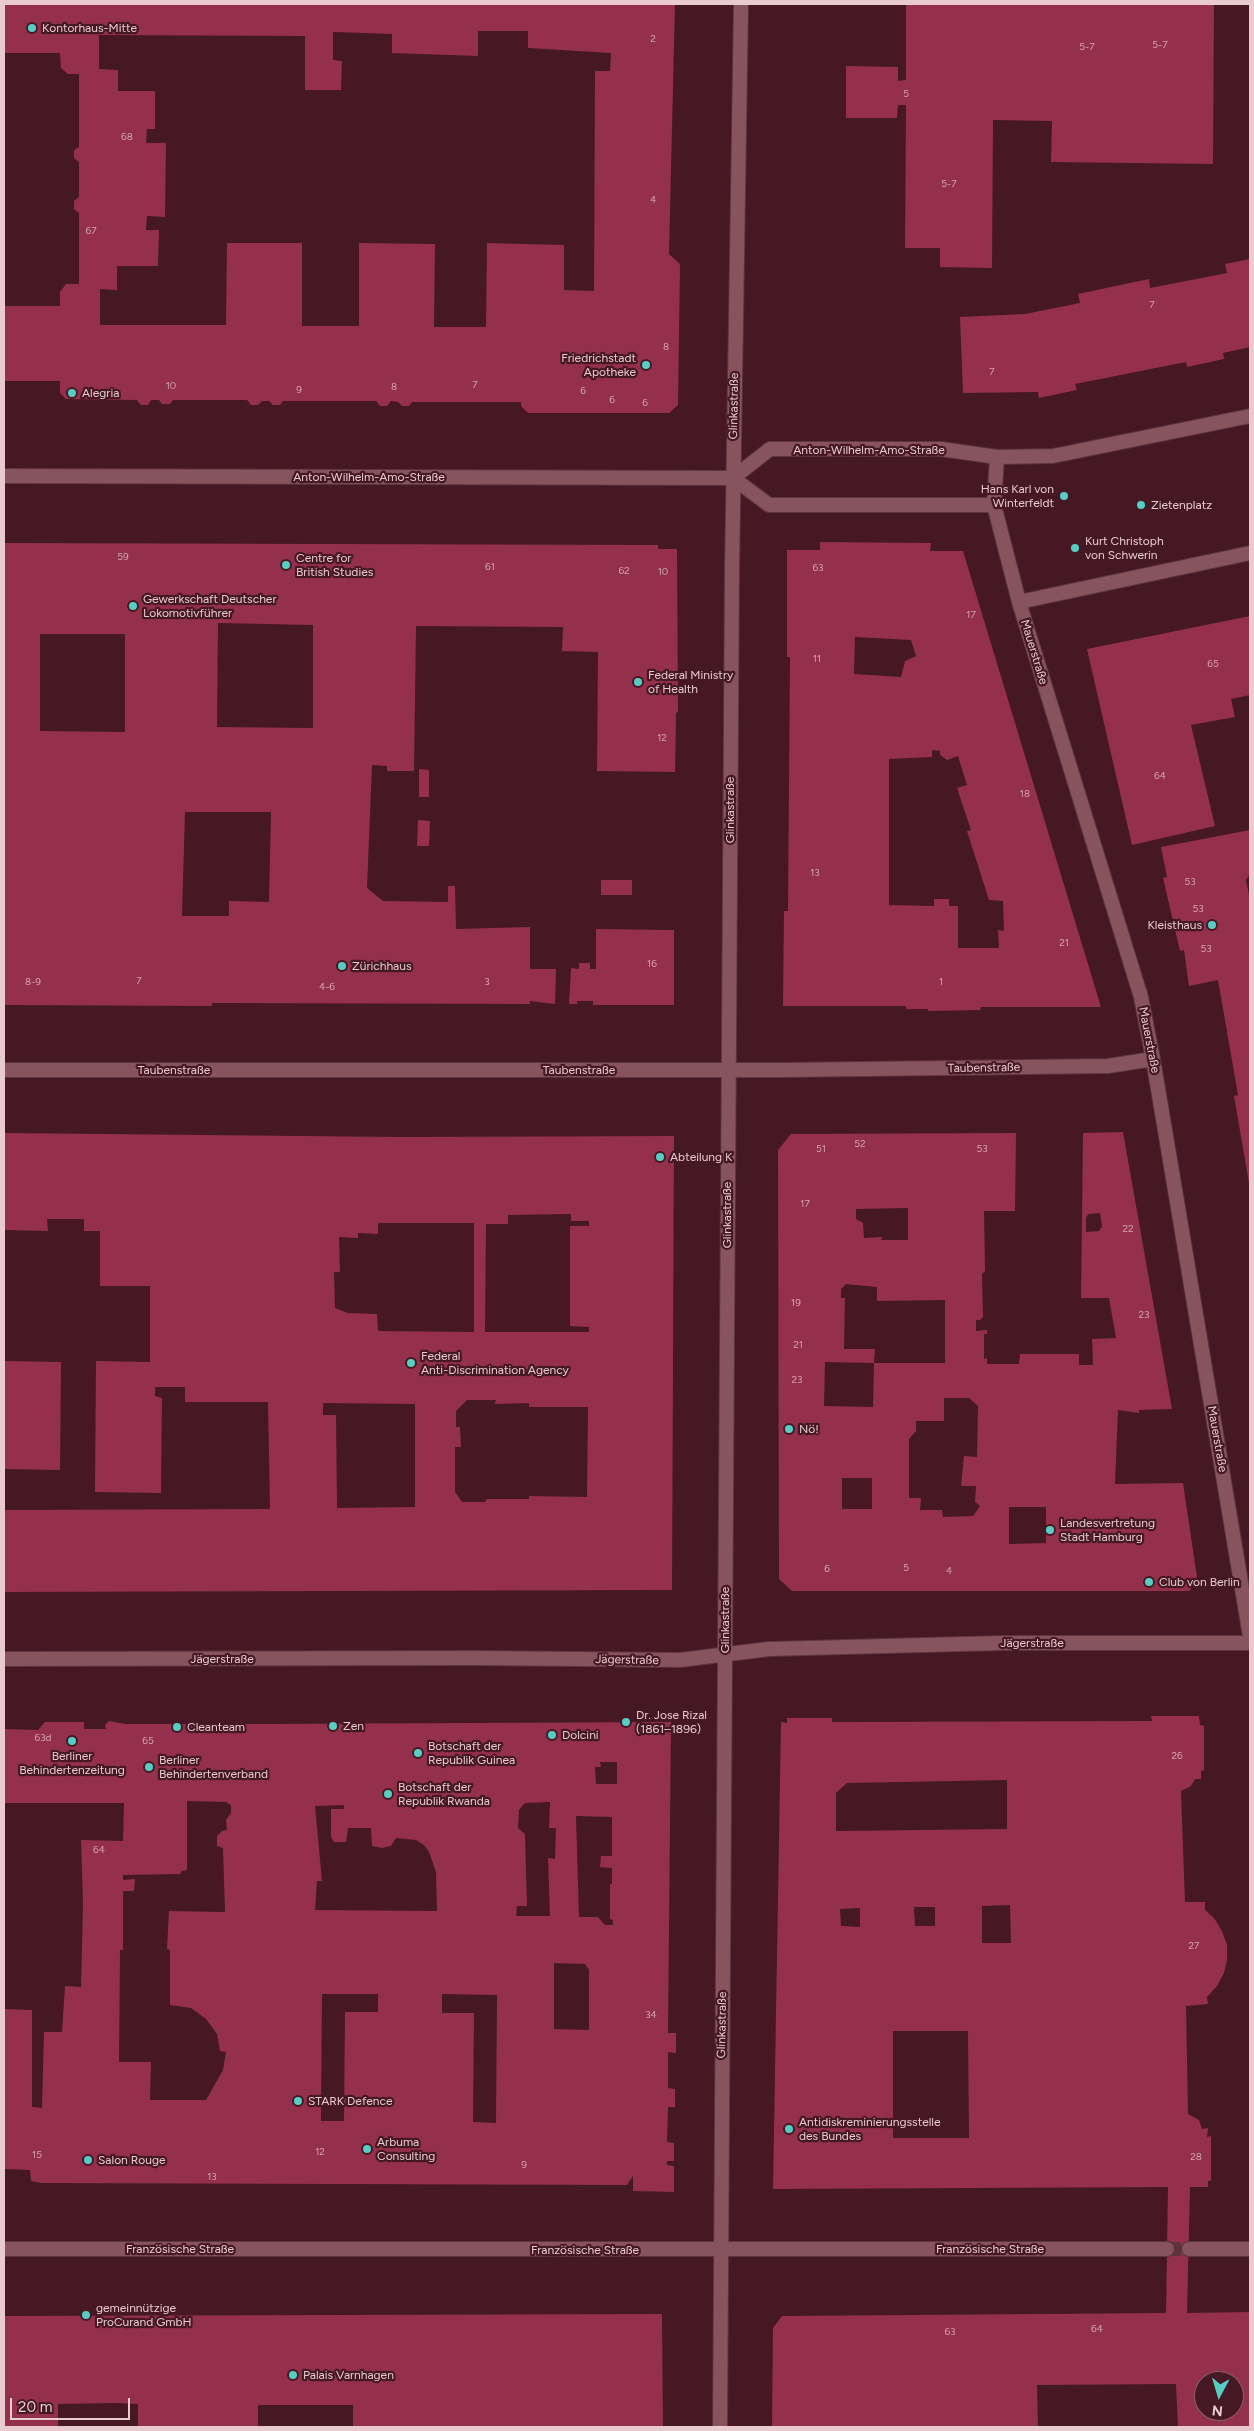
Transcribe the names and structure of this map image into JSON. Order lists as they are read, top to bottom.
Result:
{
  "streets": {
    "street": [
      "Glinkastraße",
      "Anton-Wilhelm-Amo-Straße",
      "Mauerstraße",
      "Taubenstraße",
      "Jägerstraße",
      "Französische Straße"
    ]
  },
  "crossings": [
    ["Glinkastraße", "Anton-Wilhelm-Amo-Straße"],
    ["Glinkastraße", "Taubenstraße"],
    ["Glinkastraße", "Jägerstraße"],
    ["Glinkastraße", "Französische Straße"],
    ["Anton-Wilhelm-Amo-Straße", "Mauerstraße"],
    ["Mauerstraße", "Taubenstraße"]
  ],
  "places": [
    "Kontorhaus-Mitte",
    "Friedrichstadt Apotheke",
    "Alegria",
    "Hans Karl von Winterfeldt",
    "Zietenplatz",
    "Kurt Christoph von Schwerin",
    "Centre for British Studies",
    "Gewerkschaft Deutscher Lokomotivführer",
    "Federal Ministry of Health",
    "Kleisthaus",
    "Zürichhaus",
    "Abteilung K",
    "Federal Anti-Discrimination Agency",
    "Nö!",
    "Landesvertretung Stadt Hamburg",
    "Club von Berlin",
    "Dr. Jose Rizal (1861–1896)",
    "Zen",
    "Cleanteam",
    "Dolcini",
    "Berliner Behindertenzeitung",
    "Botschaft der Republik Guinea",
    "Berliner Behindertenverband",
    "Botschaft der Republik Rwanda",
    "STARK Defence",
    "Antidiskreminierungsstelle des Bundes",
    "Arbuma Consulting",
    "Salon Rouge",
    "gemeinnützige ProCurand GmbH",
    "Palais Varnhagen"
  ],
  "house_numbers": [
    "2",
    "5-7",
    "5-7",
    "5",
    "68",
    "5-7",
    "4",
    "67",
    "7",
    "8",
    "7",
    "7",
    "10",
    "8",
    "9",
    "6",
    "6",
    "6",
    "59",
    "61",
    "63",
    "62",
    "10",
    "17",
    "11",
    "65",
    "12",
    "64",
    "18",
    "13",
    "53",
    "53",
    "21",
    "53",
    "16",
    "7",
    "8-9",
    "3",
    "1",
    "4-6",
    "52",
    "51",
    "53",
    "17",
    "22",
    "19",
    "23",
    "21",
    "23",
    "5",
    "6",
    "4",
    "63d",
    "65",
    "26",
    "64",
    "27",
    "34",
    "12",
    "15",
    "28",
    "9",
    "13",
    "64",
    "63"
  ],
  "scale_bar": "20 m",
  "north": "bottom"
}
